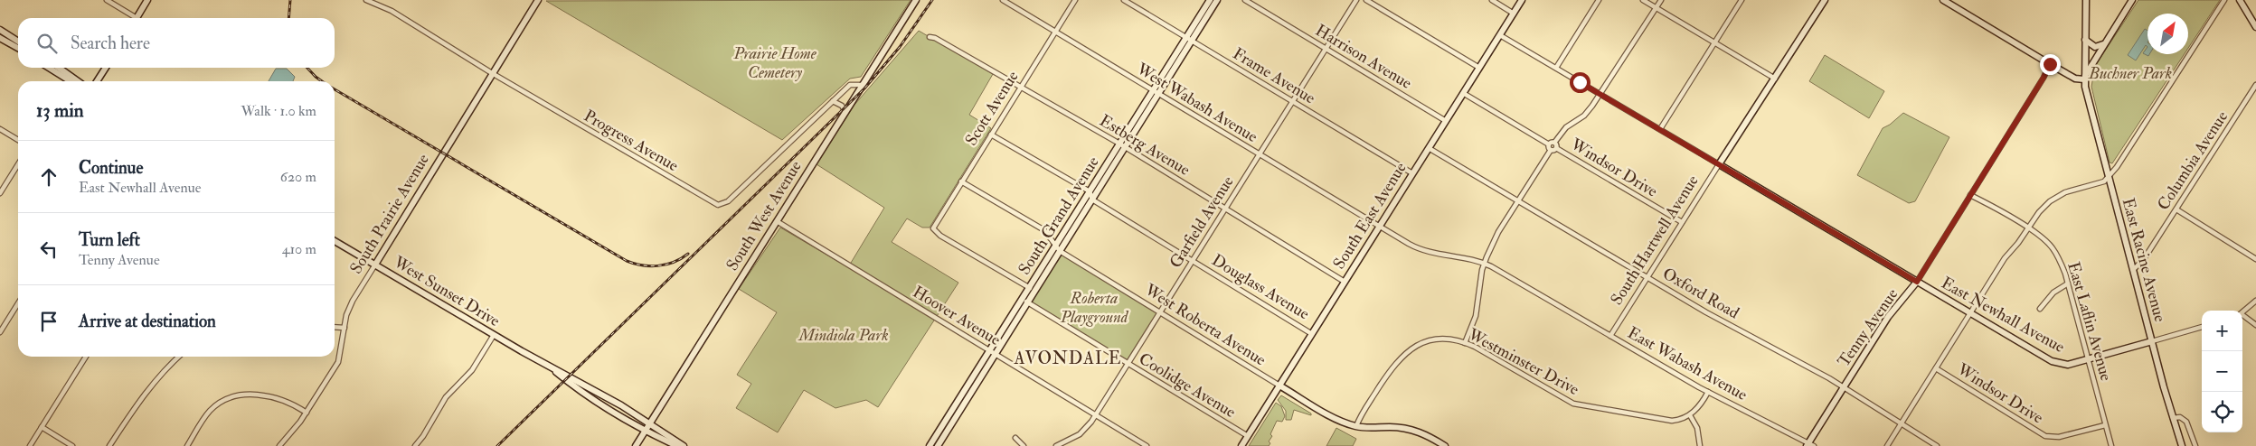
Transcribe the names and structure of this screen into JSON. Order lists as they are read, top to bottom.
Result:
{
  "streets": {
    "street": [
      "Harrison Avenue",
      "Frame Avenue",
      "West Wabash Avenue",
      "Scott Avenue",
      "Progress Avenue",
      "Estberg Avenue",
      "Columbia Avenue",
      "Windsor Drive",
      "South Prairie Avenue",
      "South West Avenue",
      "South Grand Avenue",
      "South East Avenue",
      "Garfield Avenue",
      "South Hartwell Avenue",
      "East Racine Avenue",
      "Douglass Avenue",
      "West Sunset Drive",
      "Oxford Road",
      "East Newhall Avenue",
      "Hoover Avenue",
      "East Laflin Avenue",
      "West Roberta Avenue",
      "Tenny Avenue",
      "Westminster Drive",
      "East Wabash Avenue",
      "Coolidge Avenue"
    ]
  },
  "crossings": [
    ["Harrison Avenue", "South East Avenue"],
    ["Harrison Avenue", "Garfield Avenue"],
    ["Frame Avenue", "South Grand Avenue"],
    ["Frame Avenue", "South East Avenue"],
    ["Frame Avenue", "Garfield Avenue"],
    ["West Wabash Avenue", "Scott Avenue"],
    ["West Wabash Avenue", "South Grand Avenue"],
    ["West Wabash Avenue", "South East Avenue"],
    ["West Wabash Avenue", "Garfield Avenue"],
    ["West Wabash Avenue", "East Wabash Avenue"],
    ["Scott Avenue", "Estberg Avenue"],
    ["Scott Avenue", "South Grand Avenue"],
    ["Scott Avenue", "West Roberta Avenue"],
    ["Progress Avenue", "South Prairie Avenue"],
    ["Progress Avenue", "South West Avenue"],
    ["Estberg Avenue", "South Grand Avenue"],
    ["Estberg Avenue", "South East Avenue"],
    ["Estberg Avenue", "Garfield Avenue"],
    ["Columbia Avenue", "East Racine Avenue"],
    ["Windsor Drive", "South East Avenue"],
    ["Windsor Drive", "South Hartwell Avenue"],
    ["Windsor Drive", "East Laflin Avenue"],
    ["South Prairie Avenue", "West Sunset Drive"],
    ["South West Avenue", "West Sunset Drive"],
    ["South West Avenue", "Hoover Avenue"],
    ["South Grand Avenue", "Douglass Avenue"],
    ["South Grand Avenue", "Hoover Avenue"],
    ["South Grand Avenue", "West Roberta Avenue"],
    ["South Grand Avenue", "Coolidge Avenue"],
    ["South East Avenue", "Douglass Avenue"],
    ["South East Avenue", "Oxford Road"],
    ["South East Avenue", "East Newhall Avenue"],
    ["South East Avenue", "West Roberta Avenue"],
    ["South East Avenue", "East Wabash Avenue"],
    ["South East Avenue", "Coolidge Avenue"],
    ["Garfield Avenue", "Douglass Avenue"],
    ["Garfield Avenue", "Hoover Avenue"],
    ["Garfield Avenue", "West Roberta Avenue"],
    ["Garfield Avenue", "Coolidge Avenue"],
    ["South Hartwell Avenue", "Oxford Road"],
    ["South Hartwell Avenue", "East Newhall Avenue"],
    ["South Hartwell Avenue", "East Wabash Avenue"],
    ["East Racine Avenue", "East Newhall Avenue"],
    ["Oxford Road", "Tenny Avenue"],
    ["East Newhall Avenue", "East Laflin Avenue"],
    ["East Newhall Avenue", "Tenny Avenue"],
    ["East Laflin Avenue", "Tenny Avenue"],
    ["Tenny Avenue", "East Wabash Avenue"]
  ],
  "districts": ["AVONDALE"],
  "parks": [
    "Prairie Home Cemetery",
    "Buchner Park",
    "Roberta Playground",
    "Mindiola Park"
  ],
  "north": "top right",
  "page": {
    "search": "Search here",
    "heading": ["13 min", "Walk · 1.0 km"],
    "list": [
      ["Continue", "East Newhall Avenue", "620 m"],
      ["Turn left", "Tenny Avenue", "410 m"],
      "Arrive at destination"
    ],
    "map_buttons": ["+", "−"]
  }
}
